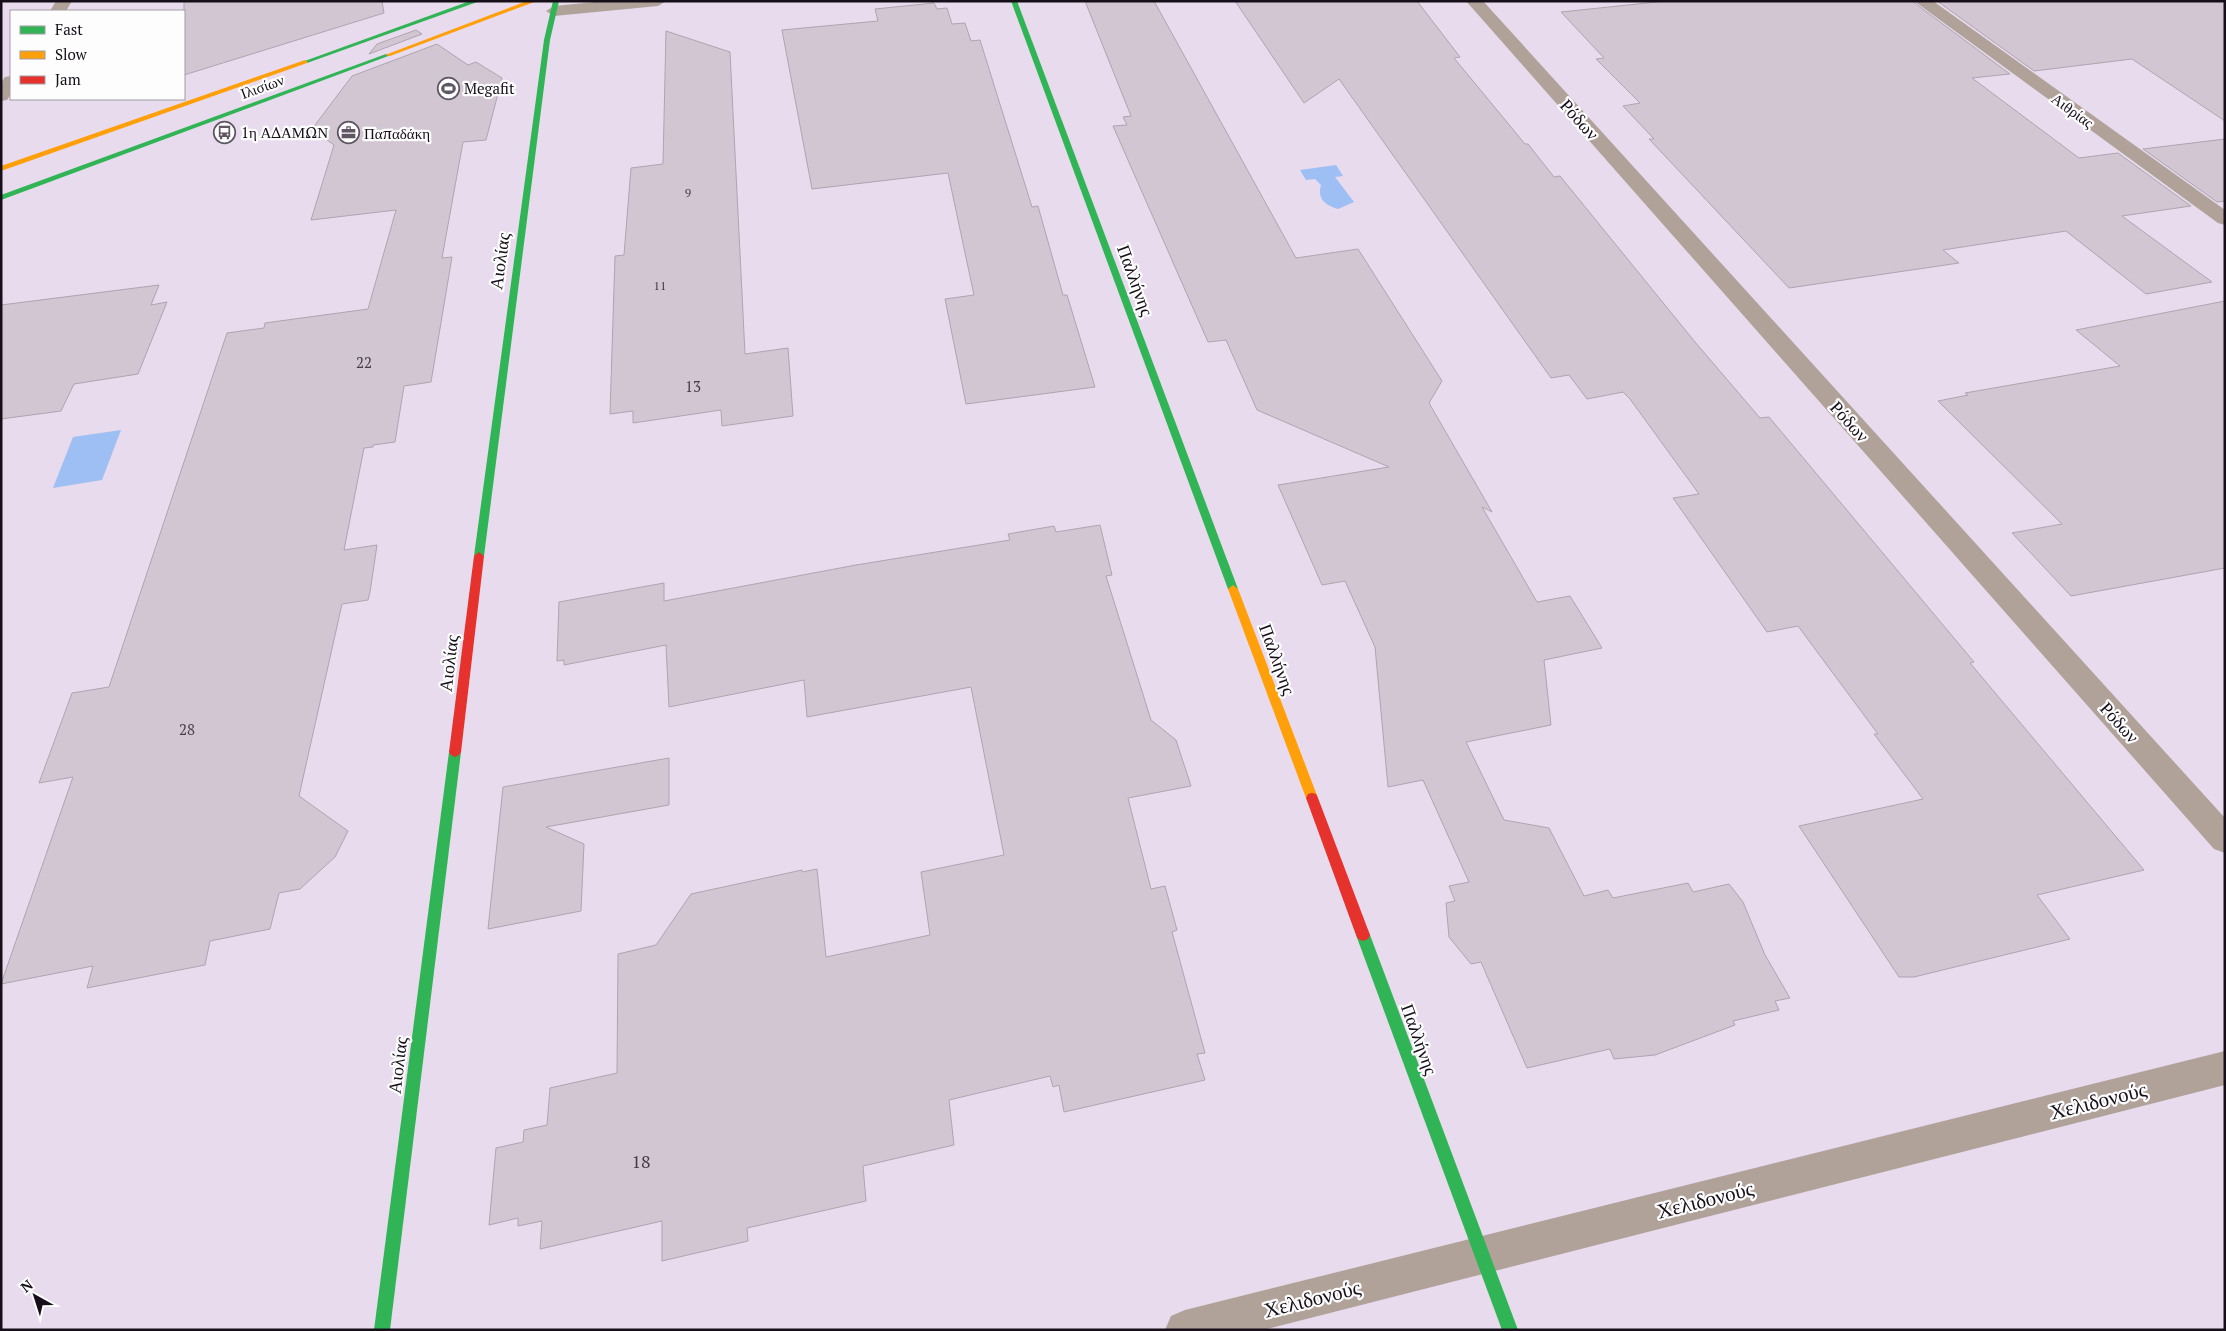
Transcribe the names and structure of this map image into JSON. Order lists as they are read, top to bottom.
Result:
{
  "streets": {
    "street": [
      "Ιλισίων",
      "Αιθρίας",
      "Ρόδων",
      "Αιολίας",
      "Παλλήνης",
      "Χελιδονούς"
    ]
  },
  "crossings": [
    ["Παλλήνης", "Χελιδονούς"]
  ],
  "places": {
    "sports": ["Megafit"],
    "bus stop": ["1η ΑΔΑΜΩΝ"],
    "office": ["Παπαδάκη"]
  },
  "house_numbers": [
    "9",
    "11",
    "22",
    "13",
    "28",
    "18"
  ],
  "legend": ["Fast", "Slow", "Jam"],
  "north": "top left"
}
